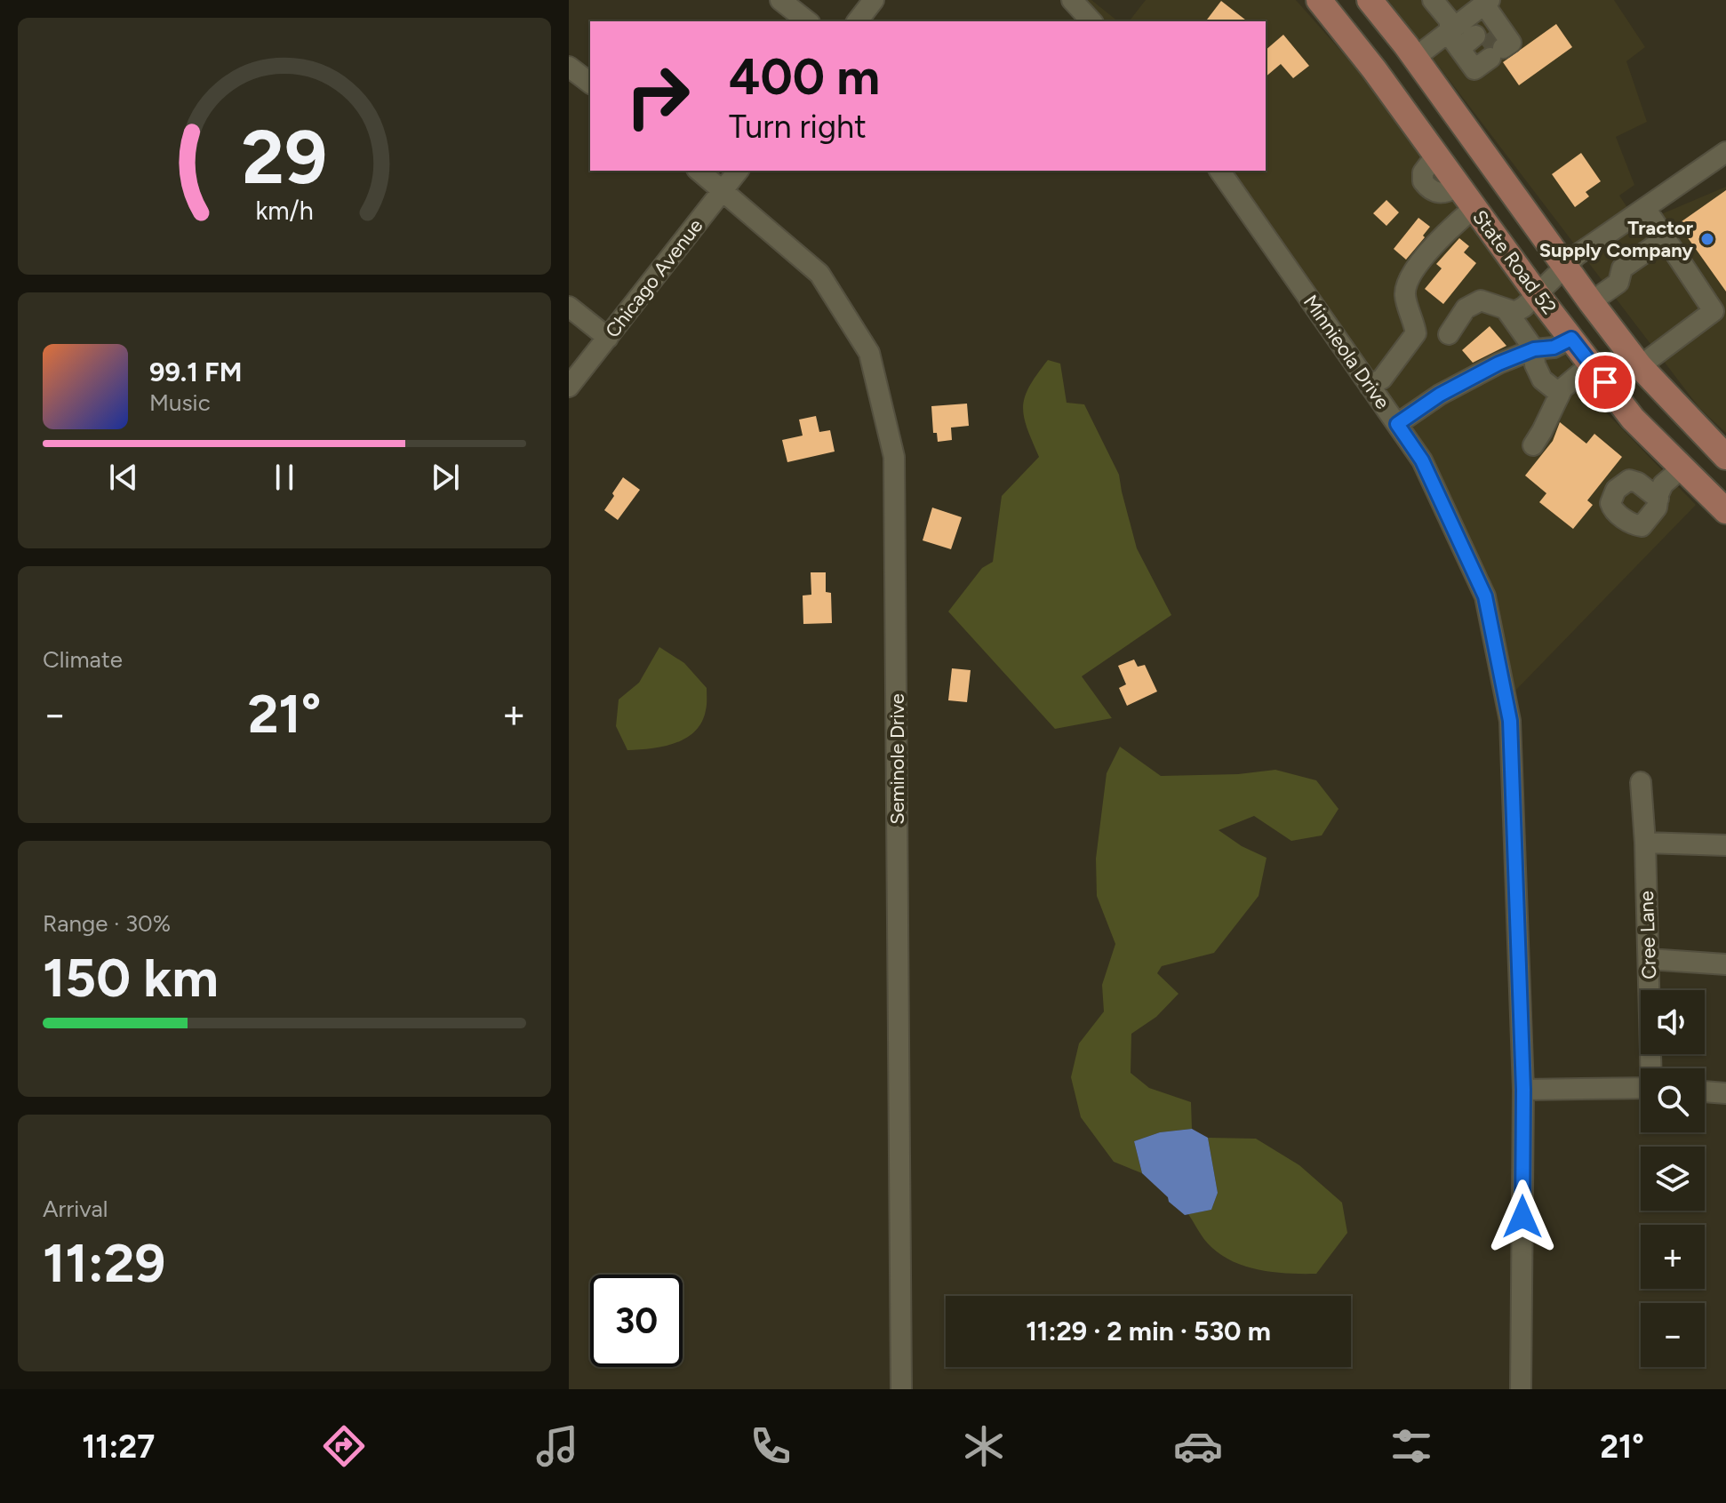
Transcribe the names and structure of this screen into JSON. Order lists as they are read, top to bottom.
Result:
{
  "streets": {
    "main road": ["State Road 52"],
    "street": [
      "Chicago Avenue",
      "Minnieola Drive",
      "Seminole Drive",
      "Cree Lane"
    ]
  },
  "crossings": [
    ["Chicago Avenue", "Seminole Drive"]
  ],
  "places": ["Tractor Supply Company"],
  "page": {
    "turn": ["400 m", "Turn right"],
    "song": ["99.1 FM", "Music"],
    "tile": [
      "Climate",
      ["Range · 30%", "150 km"],
      ["Arrival", "11:29"]
    ],
    "heat": ["−", "21°", "+"],
    "map_buttons": ["+", "−"],
    "limit": "30",
    "trip": "11:29 · 2 min · 530 m",
    "tabs": ["11:27", "21°"],
    "gauge": ["29", "km/h"]
  }
}
